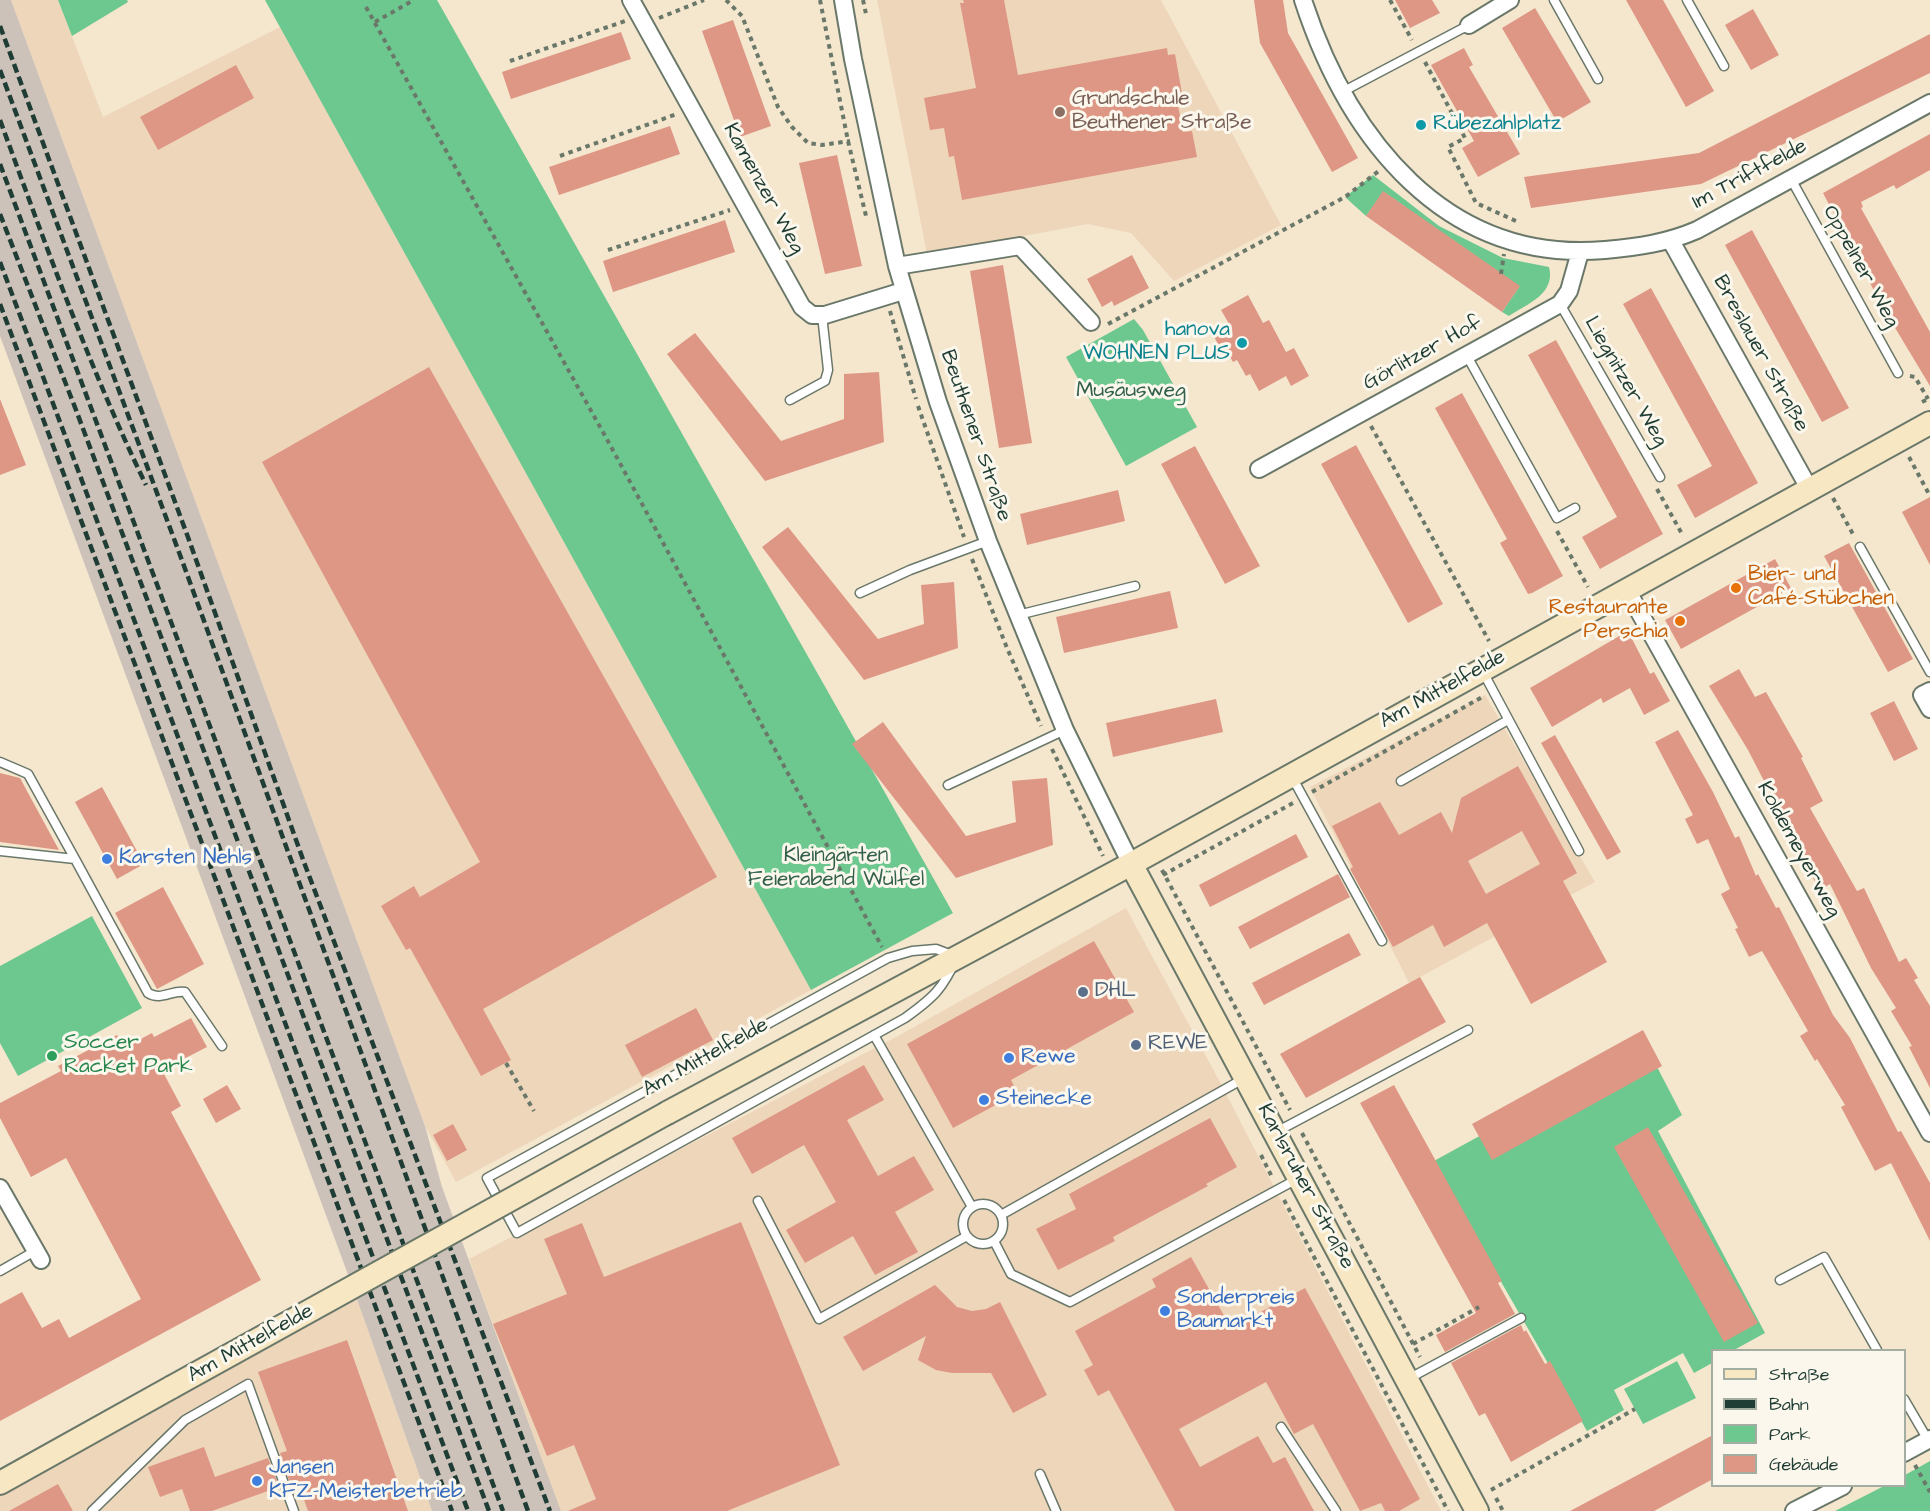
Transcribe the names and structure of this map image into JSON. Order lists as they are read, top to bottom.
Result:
{
  "streets": {
    "street": [
      "Im Triftfelde",
      "Kamenzer Weg",
      "Görlitzer Hof",
      "Breslauer Straße",
      "Beuthener Straße",
      "Am Mittelfelde",
      "Koldemeyerweg",
      "Karlsruher Straße"
    ],
    "lane": ["Oppelner Weg", "Liegnitzer Weg"]
  },
  "crossings": [
    ["Im Triftfelde", "Oppelner Weg"],
    ["Im Triftfelde", "Breslauer Straße"],
    ["Görlitzer Hof", "Liegnitzer Weg"],
    ["Breslauer Straße", "Am Mittelfelde"],
    ["Beuthener Straße", "Am Mittelfelde"],
    ["Beuthener Straße", "Karlsruher Straße"],
    ["Am Mittelfelde", "Koldemeyerweg"],
    ["Am Mittelfelde", "Karlsruher Straße"]
  ],
  "parks": ["Musäusweg", "Kleingärten Feierabend Wülfel"],
  "places": [
    "Grundschule Beuthener Straße",
    "Rübezahlplatz",
    "hanova WOHNEN PLUS",
    "Bier- und Café-Stübchen",
    "Restaurante Perschia",
    "Karsten Nehls",
    "DHL",
    "REWE",
    "Soccer Racket Park",
    "Rewe",
    "Steinecke",
    "Sonderpreis Baumarkt",
    "Jansen KFZ-Meisterbetrieb"
  ],
  "legend": [
    "Straße",
    "Bahn",
    "Park",
    "Gebäude"
  ]
}
